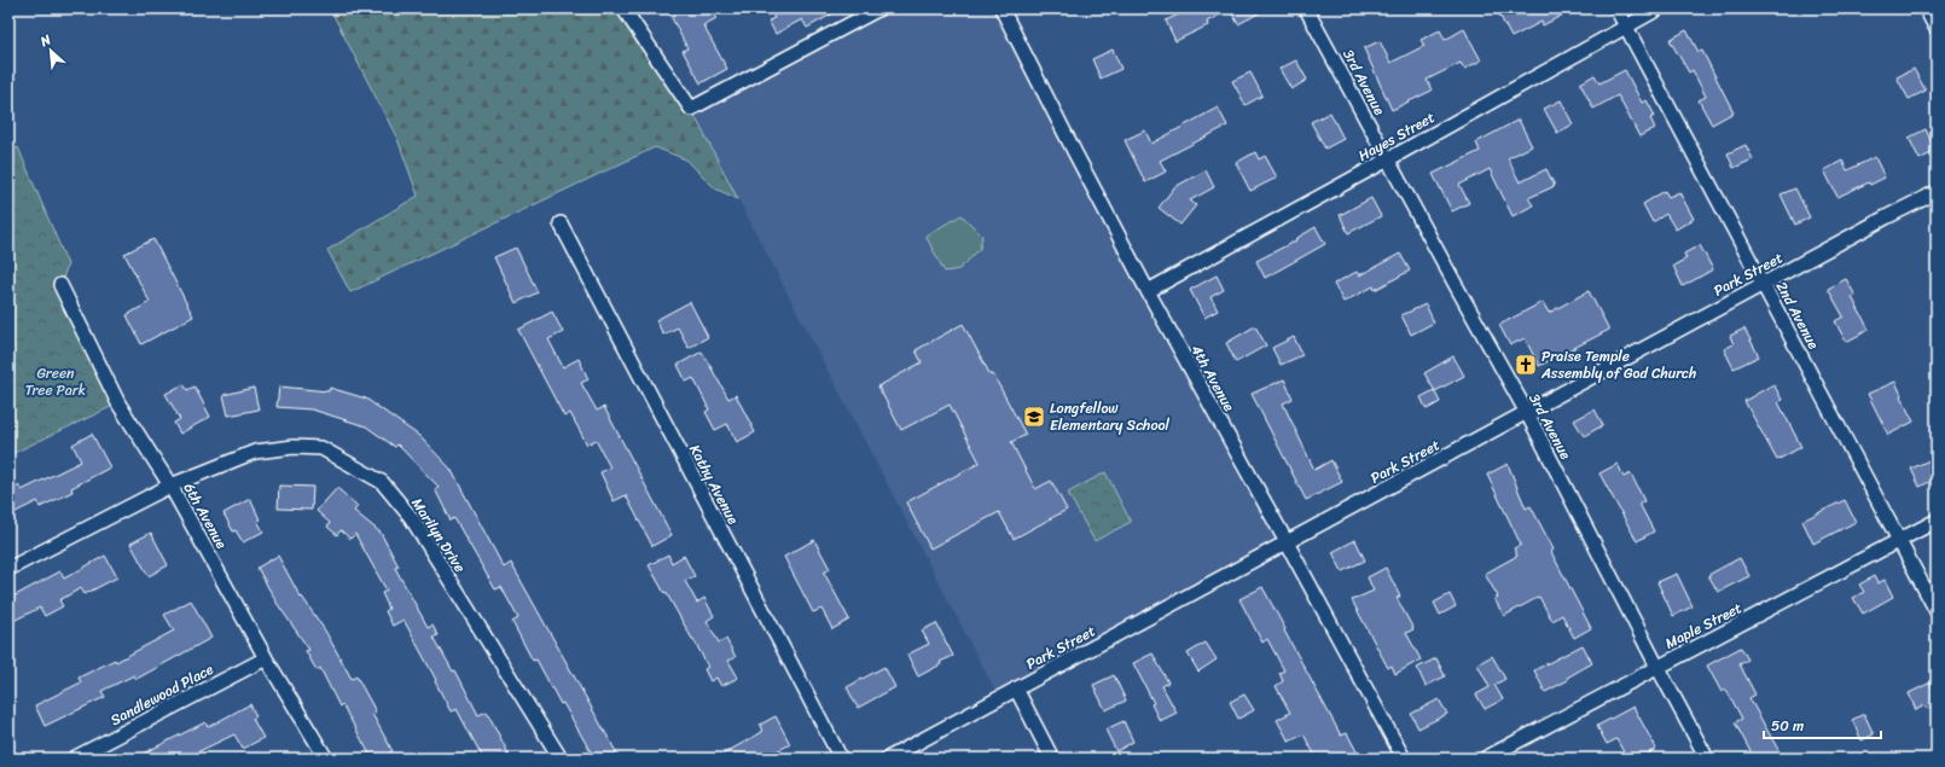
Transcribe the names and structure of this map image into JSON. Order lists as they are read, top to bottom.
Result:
{
  "streets": {
    "street": [
      "3rd Avenue",
      "Hayes Street",
      "Park Street",
      "2nd Avenue",
      "4th Avenue",
      "Kathy Avenue",
      "6th Avenue",
      "Marilyn Drive",
      "Maple Street",
      "Sandlewood Place"
    ]
  },
  "crossings": [
    ["3rd Avenue", "Hayes Street"],
    ["3rd Avenue", "Park Street"],
    ["3rd Avenue", "Maple Street"],
    ["Hayes Street", "2nd Avenue"],
    ["Hayes Street", "4th Avenue"],
    ["Park Street", "2nd Avenue"],
    ["Park Street", "4th Avenue"],
    ["2nd Avenue", "Maple Street"],
    ["6th Avenue", "Marilyn Drive"],
    ["6th Avenue", "Sandlewood Place"]
  ],
  "parks": ["Green Tree Park"],
  "places": {
    "church": ["Praise Temple Assembly of God Church"],
    "school or university": ["Longfellow Elementary School"]
  },
  "scale_bar": "50 m",
  "north": "top left"
}
